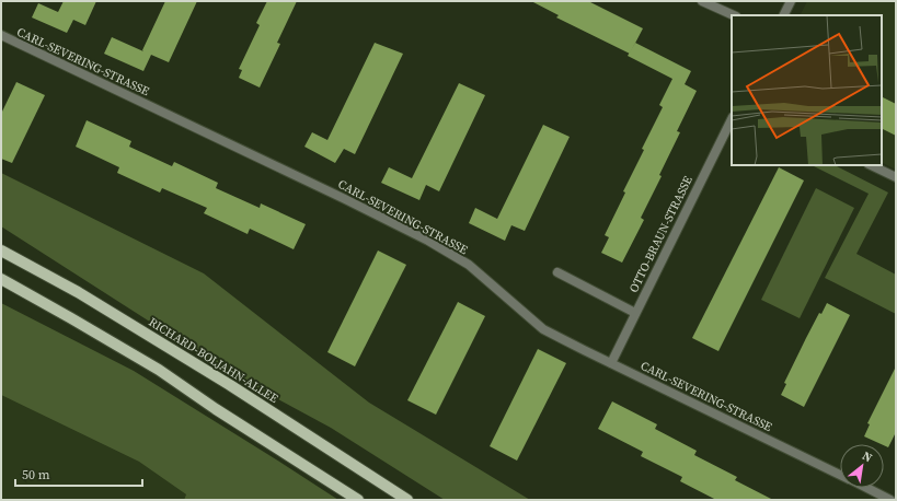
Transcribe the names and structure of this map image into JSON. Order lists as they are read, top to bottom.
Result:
{
  "streets": {
    "main road": ["RICHARD-BOLJAHN-ALLEE"],
    "street": ["CARL-SEVERING-STRASSE", "OTTO-BRAUN-STRASSE"]
  },
  "crossings": [
    ["CARL-SEVERING-STRASSE", "OTTO-BRAUN-STRASSE"]
  ],
  "scale_bar": "50 m",
  "north": "top right"
}
